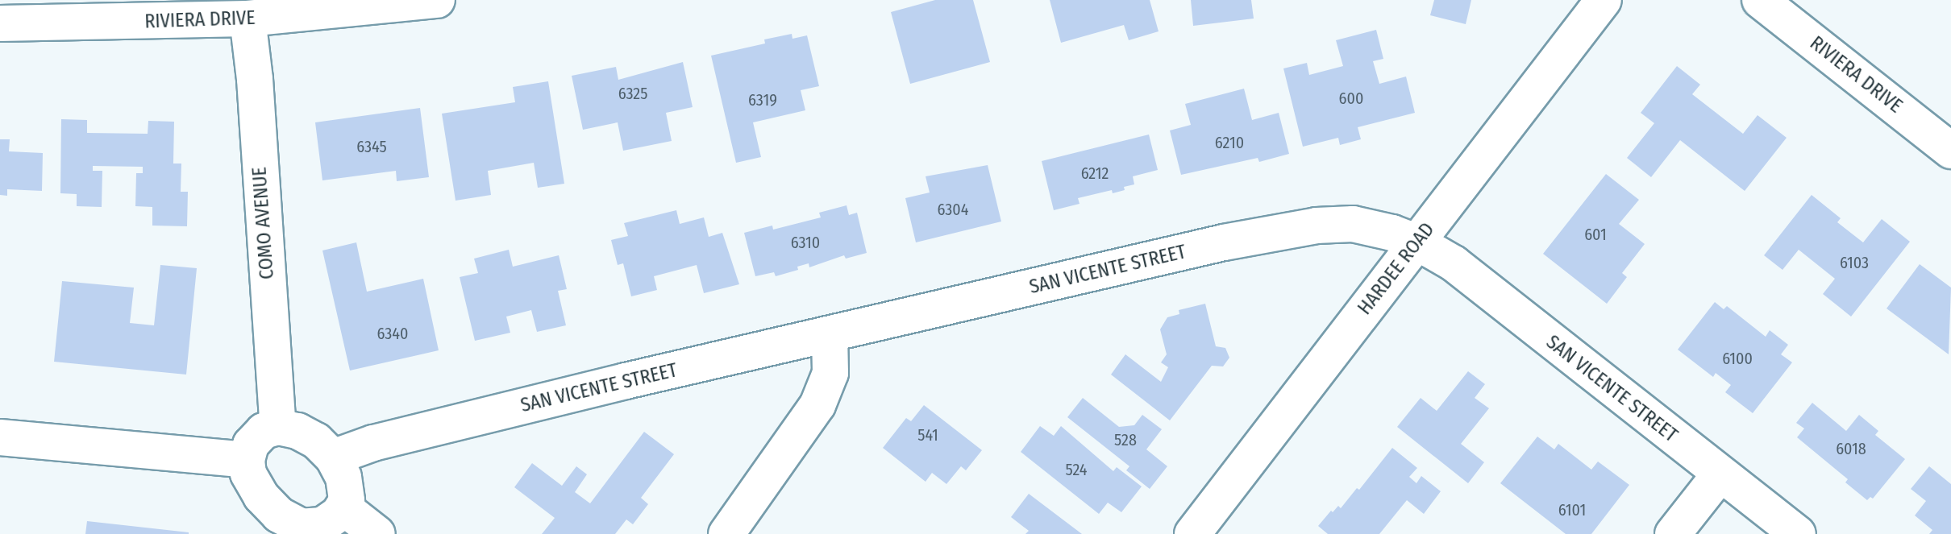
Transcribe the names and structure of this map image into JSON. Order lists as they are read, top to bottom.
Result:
{
  "streets": {
    "street": [
      "RIVIERA DRIVE",
      "COMO AVENUE",
      "HARDEE ROAD",
      "SAN VICENTE STREET"
    ]
  },
  "crossings": [
    ["RIVIERA DRIVE", "COMO AVENUE"],
    ["COMO AVENUE", "SAN VICENTE STREET"],
    ["HARDEE ROAD", "SAN VICENTE STREET"]
  ],
  "house_numbers": [
    "6325",
    "600",
    "6319",
    "6210",
    "6345",
    "6212",
    "6304",
    "601",
    "6310",
    "6103",
    "6340",
    "6100",
    "541",
    "528",
    "6018",
    "524",
    "6101"
  ]
}
